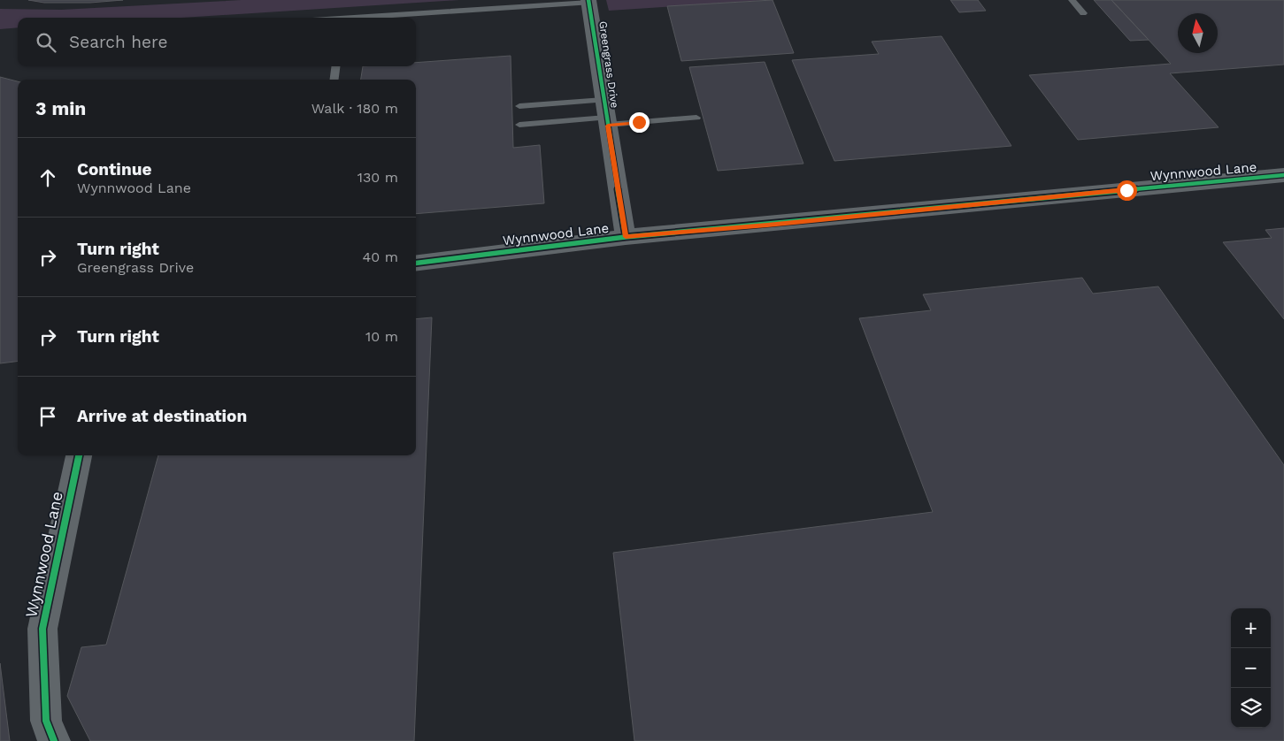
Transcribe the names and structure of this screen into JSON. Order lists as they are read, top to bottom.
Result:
{
  "streets": {
    "street": ["Greengrass Drive", "Wynnwood Lane"]
  },
  "crossings": [
    ["Greengrass Drive", "Wynnwood Lane"]
  ],
  "north": "top",
  "page": {
    "search": "Search here",
    "heading": ["3 min", "Walk · 180 m"],
    "list": [
      ["Continue", "Wynnwood Lane", "130 m"],
      ["Turn right", "Greengrass Drive", "40 m"],
      ["Turn right", "10 m"],
      "Arrive at destination"
    ],
    "map_buttons": ["+", "−"]
  }
}
